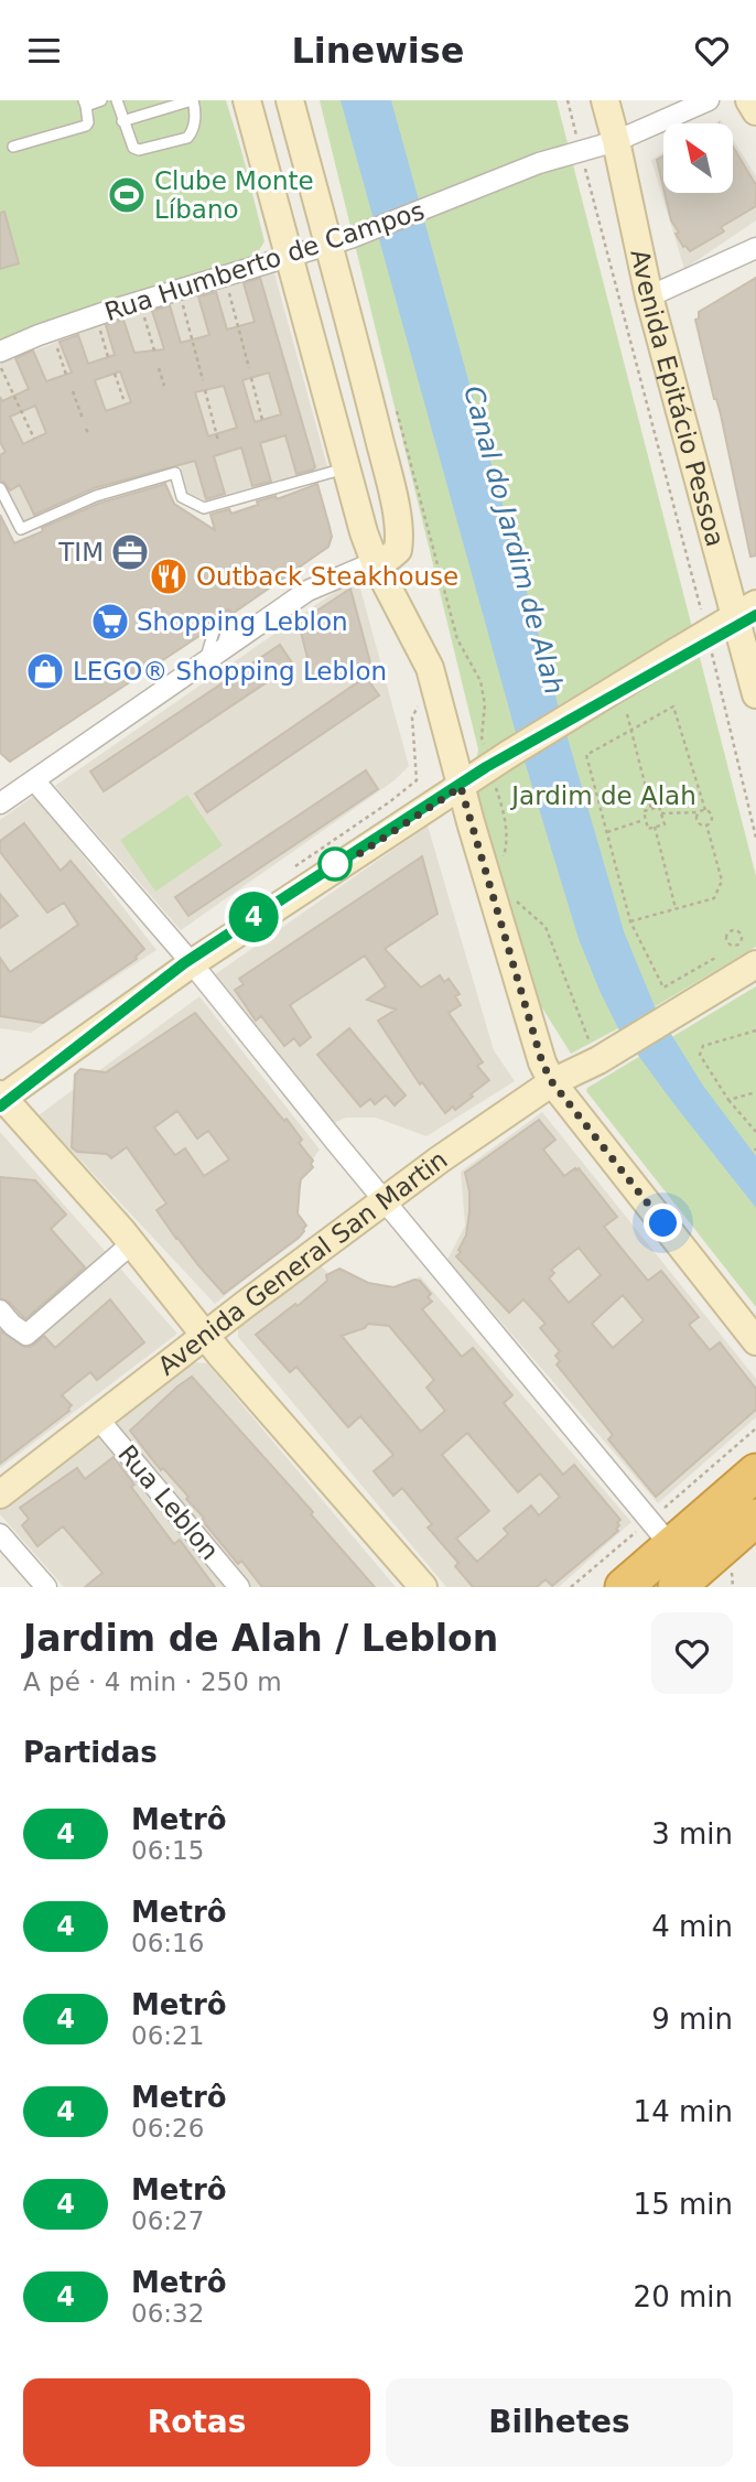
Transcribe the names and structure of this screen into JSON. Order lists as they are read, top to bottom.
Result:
{
  "streets": {
    "main road": ["Avenida Epitácio Pessoa", "Avenida General San Martin"],
    "street": ["Rua Humberto de Campos", "Rua Leblon"]
  },
  "crossings": [
    ["Rua Humberto de Campos", "Avenida Epitácio Pessoa"],
    ["Avenida General San Martin", "Rua Leblon"]
  ],
  "water": ["Canal do Jardim de Alah"],
  "parks": ["Jardim de Alah"],
  "places": {
    "sports": ["Clube Monte Líbano"],
    "office": ["TIM"],
    "restaurant": ["Outback Steakhouse"],
    "supermarket": ["Shopping Leblon"],
    "shop": ["LEGO® Shopping Leblon"]
  },
  "lines": ["metro line 4"],
  "north": "top left",
  "page": {
    "header": "Linewise",
    "on_map": "4",
    "heading": [
      ["Jardim de Alah / Leblon", "A pé · 4 min · 250 m"],
      "Partidas"
    ],
    "list": [
      {
        "mark": "4",
        "name": "Metrô",
        "note": "06:15",
        "value": "3 min"
      },
      {
        "mark": "4",
        "name": "Metrô",
        "note": "06:16",
        "value": "4 min"
      },
      {
        "mark": "4",
        "name": "Metrô",
        "note": "06:21",
        "value": "9 min"
      },
      {
        "mark": "4",
        "name": "Metrô",
        "note": "06:26",
        "value": "14 min"
      },
      {
        "mark": "4",
        "name": "Metrô",
        "note": "06:27",
        "value": "15 min"
      },
      {
        "mark": "4",
        "name": "Metrô",
        "note": "06:32",
        "value": "20 min"
      }
    ],
    "buttons": ["Rotas", "Bilhetes"]
  }
}
